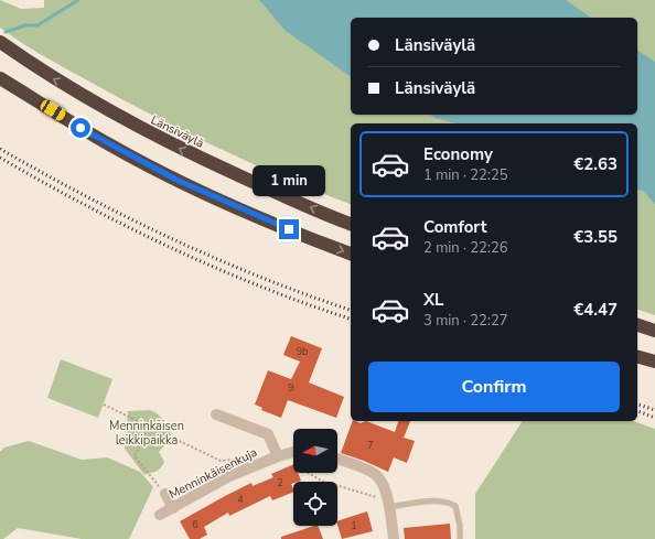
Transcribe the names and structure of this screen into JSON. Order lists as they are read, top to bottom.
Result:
{
  "streets": {
    "highway": ["Länsiväylä"],
    "street": ["Menninkäisenkuja"]
  },
  "parks": ["Menninkäisen leikkipaikka"],
  "house_numbers": [
    "9b",
    "9",
    "7",
    "2",
    "4",
    "6",
    "1"
  ],
  "north": "left",
  "page": {
    "banner": ["Länsiväylä", "Länsiväylä"],
    "list": [
      {
        "name": "Economy",
        "note": "1 min · 22:25",
        "value": "€2.63"
      },
      {
        "name": "Comfort",
        "note": "2 min · 22:26",
        "value": "€3.55"
      },
      {
        "name": "XL",
        "note": "3 min · 22:27",
        "value": "€4.47"
      }
    ],
    "bubble": "1 min",
    "buttons": "Confirm"
  }
}
